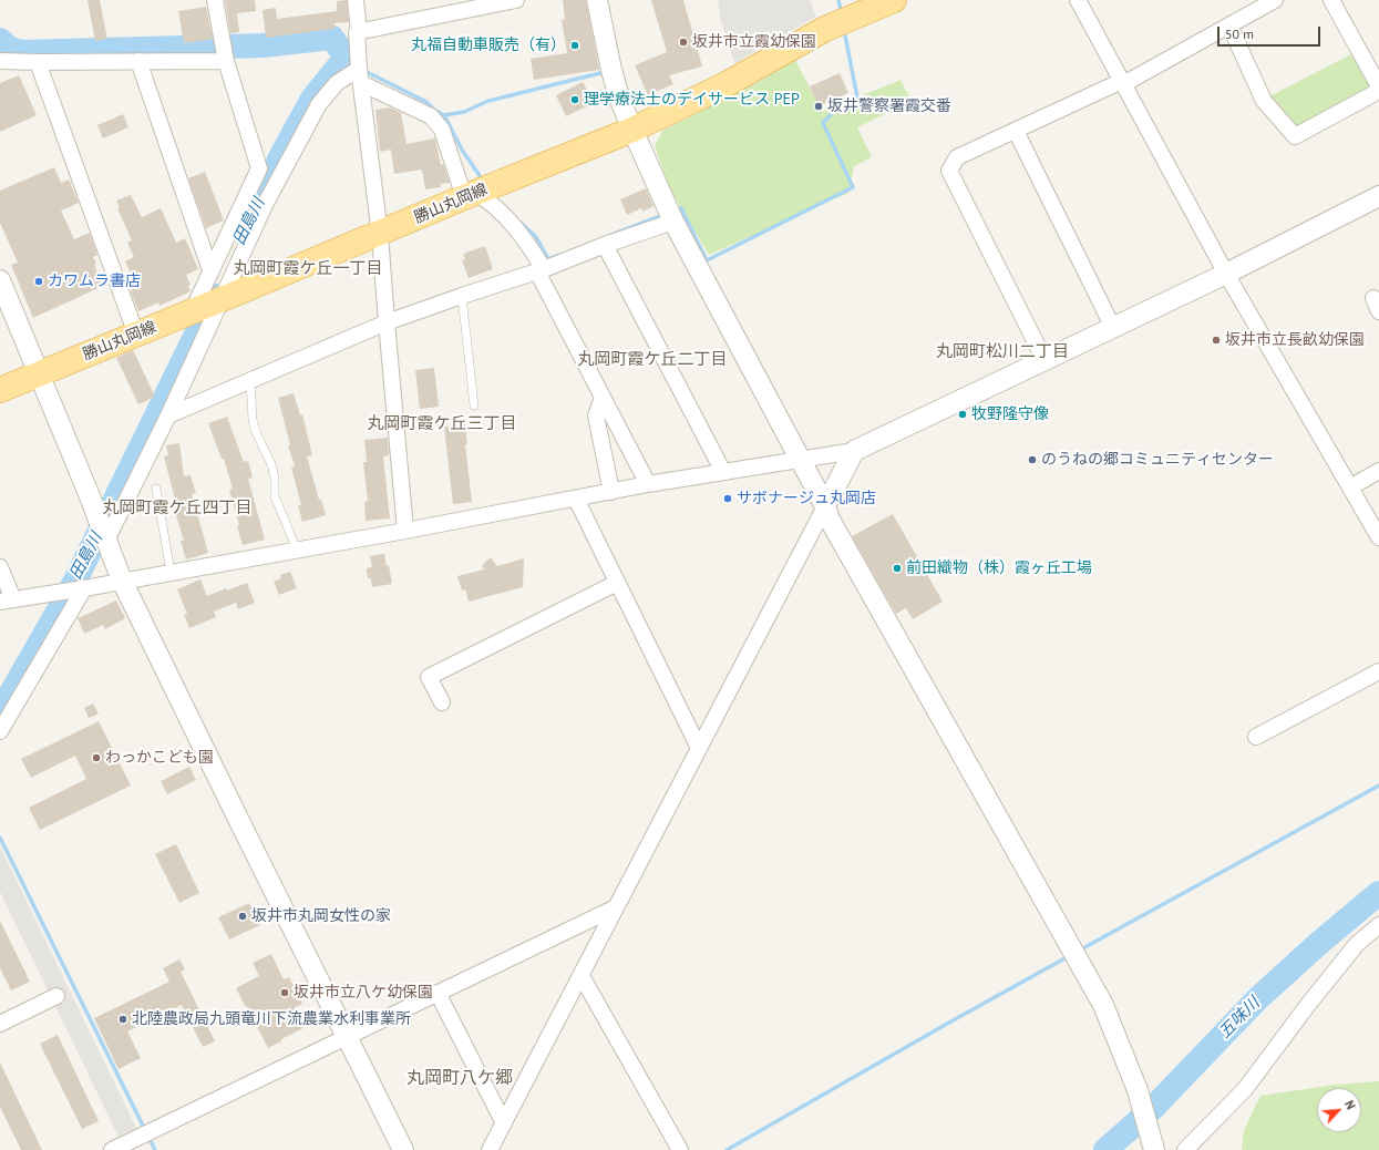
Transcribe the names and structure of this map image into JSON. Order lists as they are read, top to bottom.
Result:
{
  "streets": {
    "main road": ["勝山丸岡線"]
  },
  "districts": [
    "丸岡町霞ケ丘一丁目",
    "丸岡町松川二丁目",
    "丸岡町霞ケ丘二丁目",
    "丸岡町霞ケ丘三丁目",
    "丸岡町霞ケ丘四丁目",
    "丸岡町八ケ郷"
  ],
  "water": ["田島川", "五味川"],
  "places": [
    "坂井市立霞幼保園",
    "丸福自動車販売（有）",
    "理学療法士のデイサービス PEP",
    "坂井警察署霞交番",
    "カワムラ書店",
    "坂井市立長畝幼保園",
    "牧野隆守像",
    "のうねの郷コミュニティセンター",
    "サボナージュ丸岡店",
    "前田織物（株）霞ヶ丘工場",
    "わっかこども園",
    "坂井市丸岡女性の家",
    "坂井市立八ケ幼保園",
    "北陸農政局九頭竜川下流農業水利事業所"
  ],
  "scale_bar": "50 m",
  "north": "top right"
}
